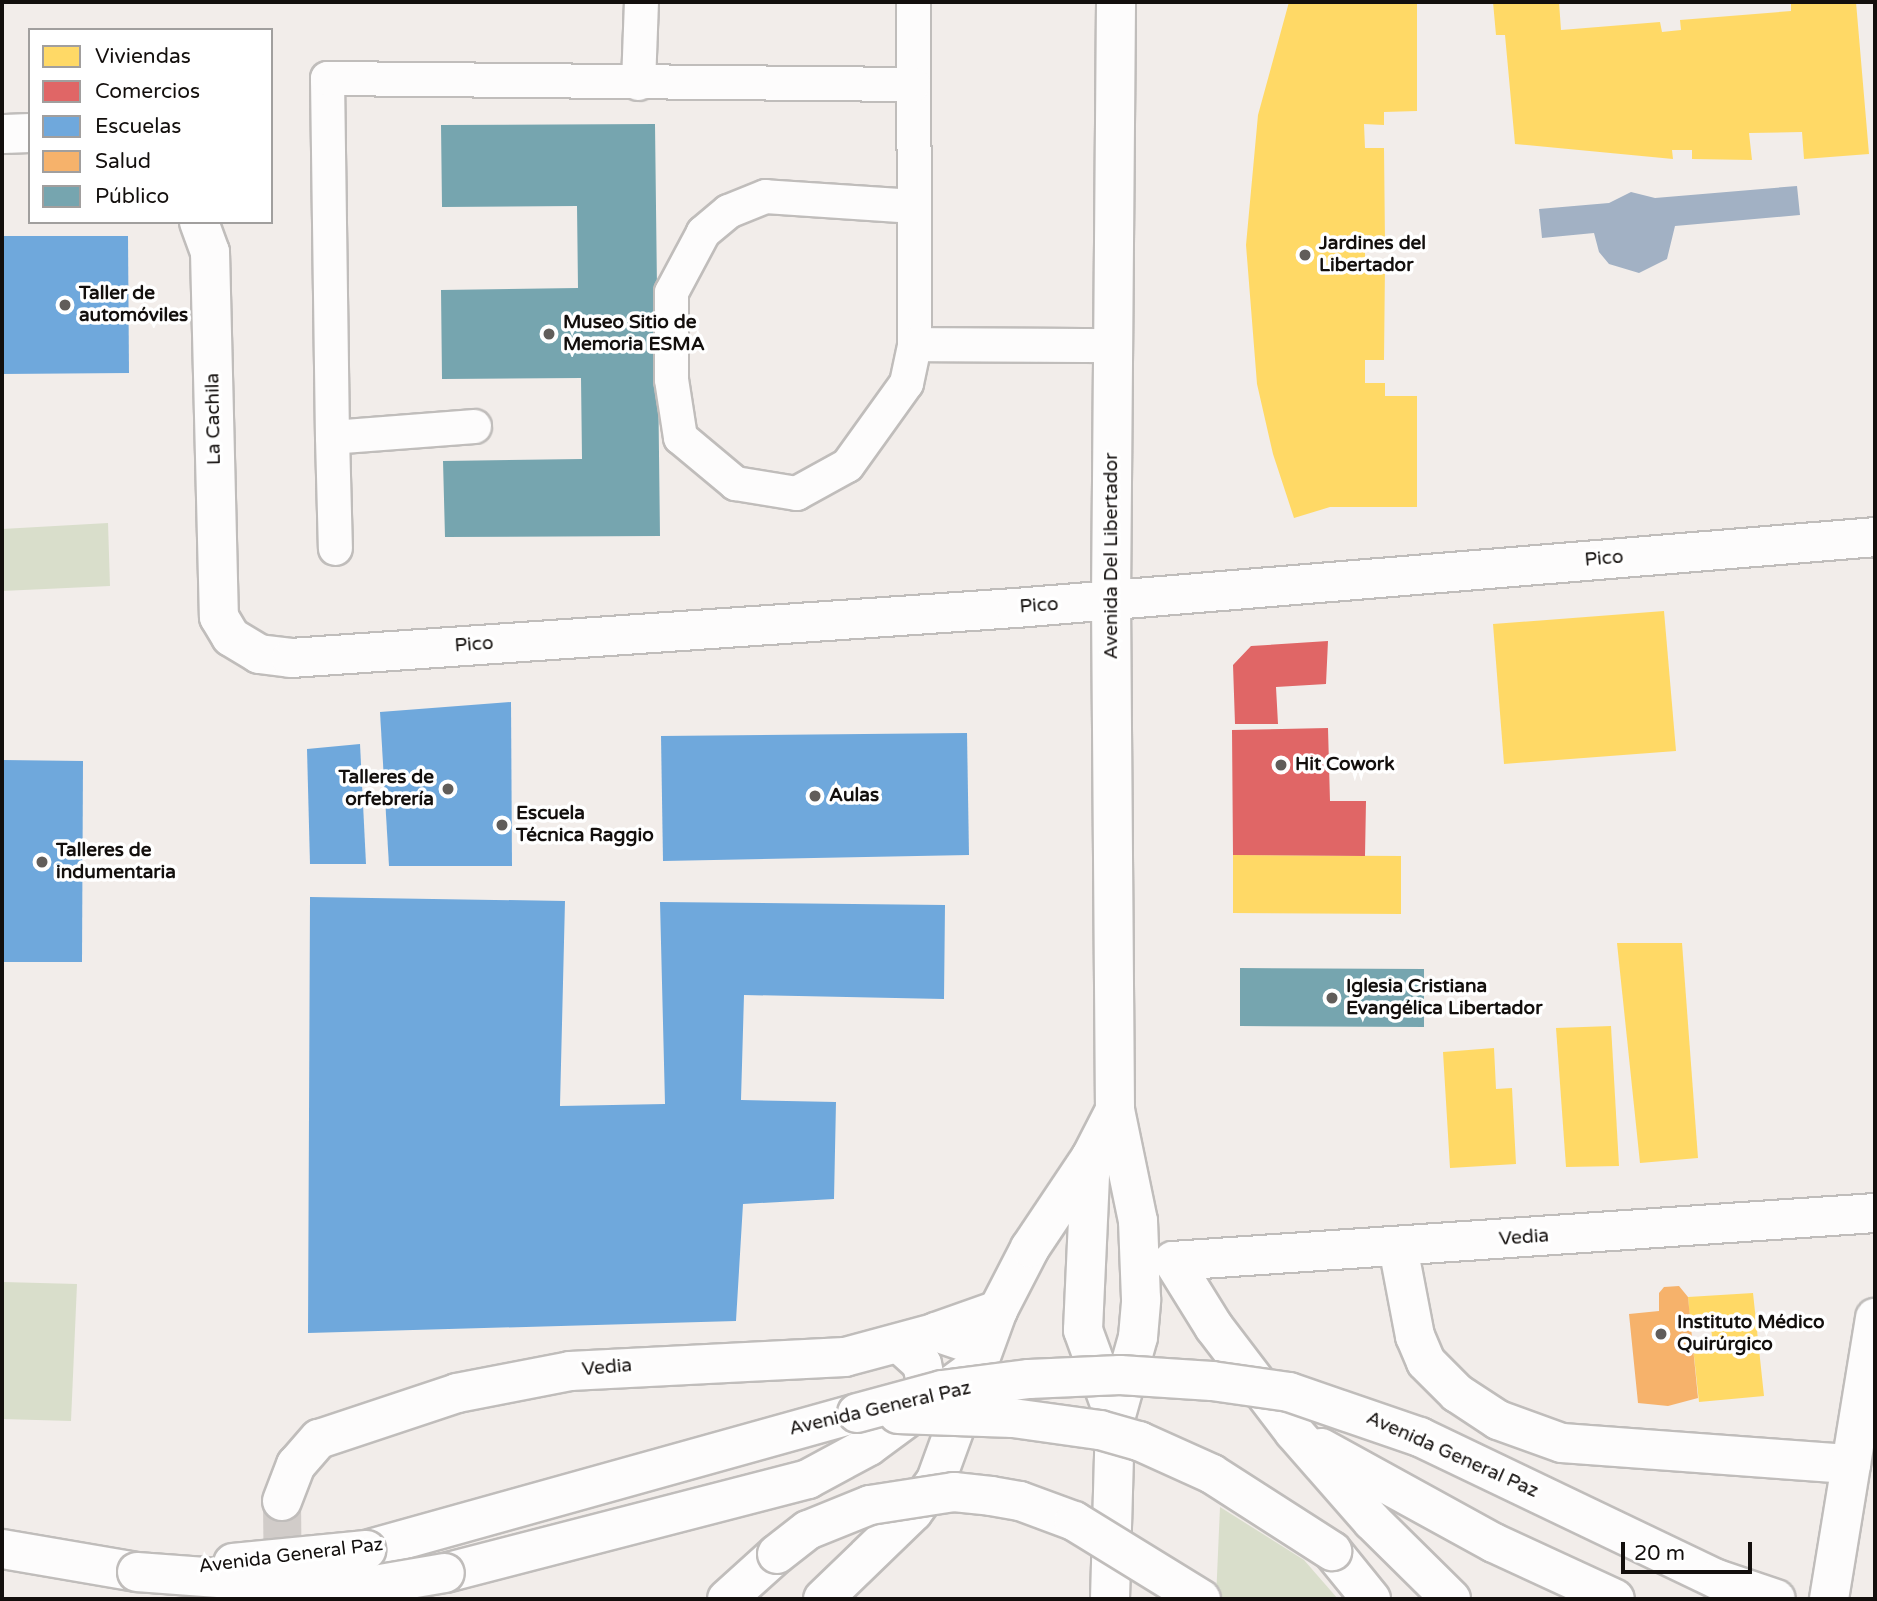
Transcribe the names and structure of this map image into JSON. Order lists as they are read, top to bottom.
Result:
{
  "streets": {
    "main road": [
      "La Cachila",
      "Avenida Del Libertador",
      "Pico",
      "Vedia",
      "Avenida General Paz"
    ]
  },
  "crossings": [
    ["La Cachila", "Pico"],
    ["Avenida Del Libertador", "Pico"]
  ],
  "places": [
    "Jardines del Libertador",
    "Taller de automóviles",
    "Museo Sitio de Memoria ESMA",
    "Hit Cowork",
    "Talleres de orfebrería",
    "Aulas",
    "Escuela Técnica Raggio",
    "Talleres de indumentaria",
    "Iglesia Cristiana Evangélica Libertador",
    "Instituto Médico Quirúrgico"
  ],
  "legend": [
    "Viviendas",
    "Comercios",
    "Escuelas",
    "Salud",
    "Público"
  ],
  "scale_bar": "20 m"
}
